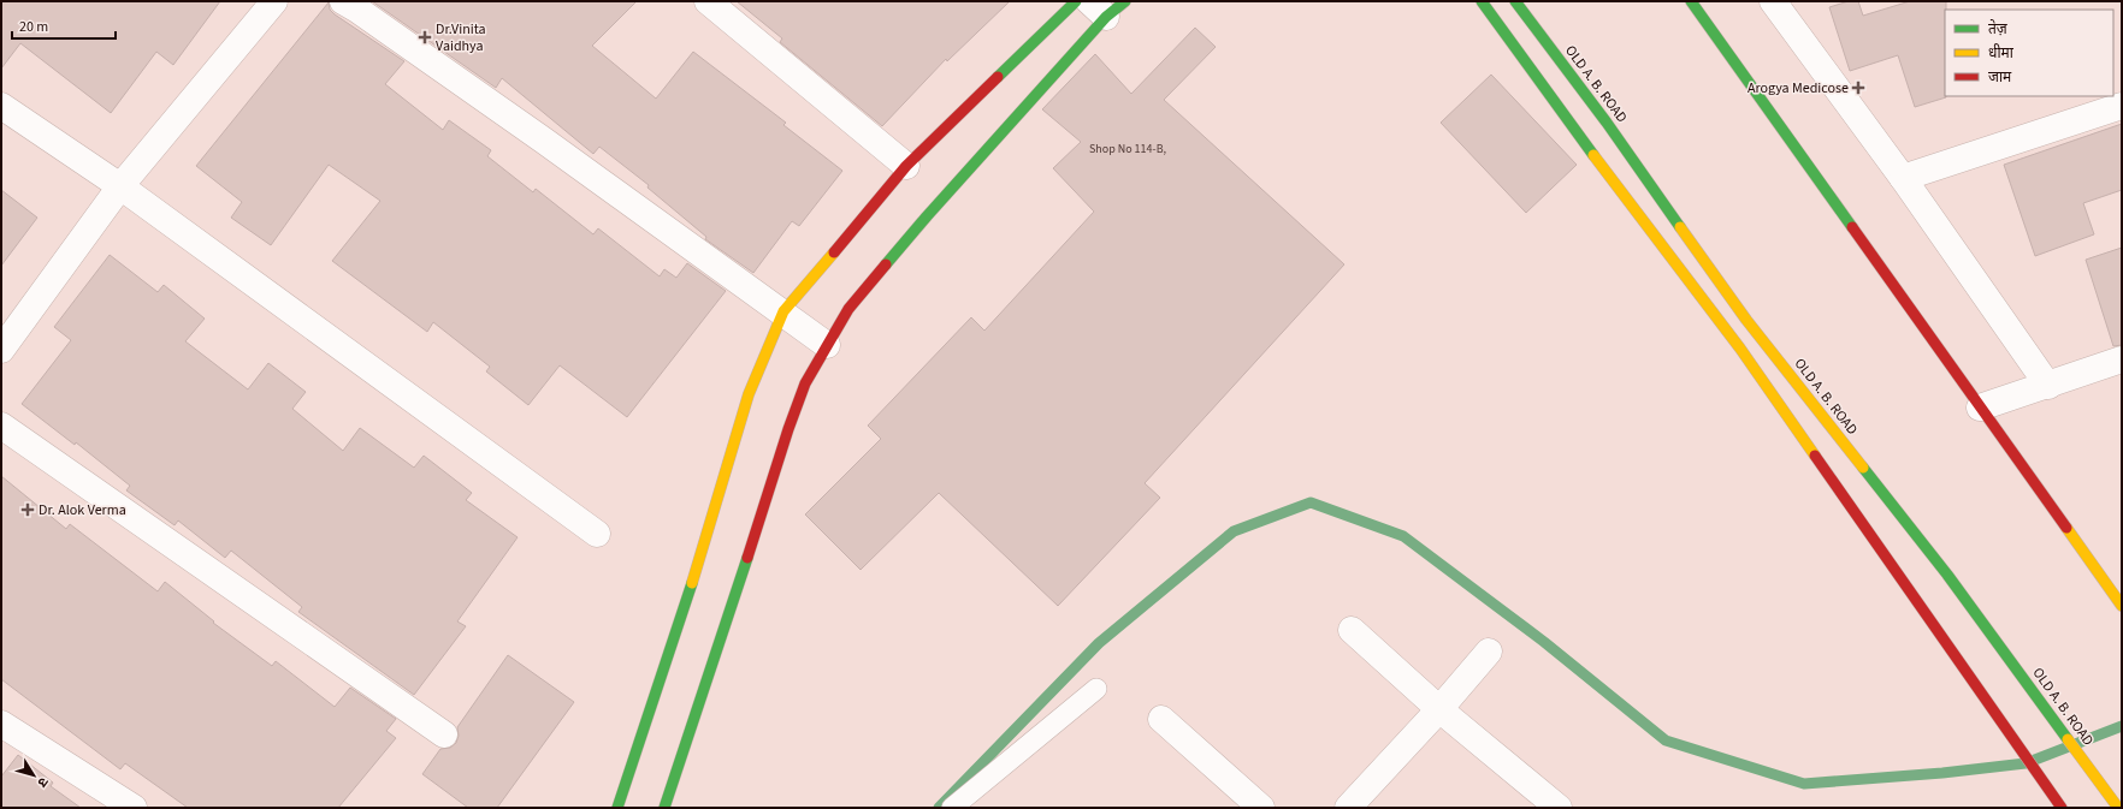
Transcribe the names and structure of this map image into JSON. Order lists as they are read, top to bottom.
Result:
{
  "streets": {
    "main road": ["OLD A. B. ROAD"]
  },
  "places": {
    "health": ["Dr.Vinita Vaidhya", "Arogya Medicose", "Dr. Alok Verma"]
  },
  "house_numbers": ["Shop No 114-B,"],
  "legend": ["तेज़", "धीमा", "जाम"],
  "scale_bar": "20 m",
  "north": "bottom right"
}
